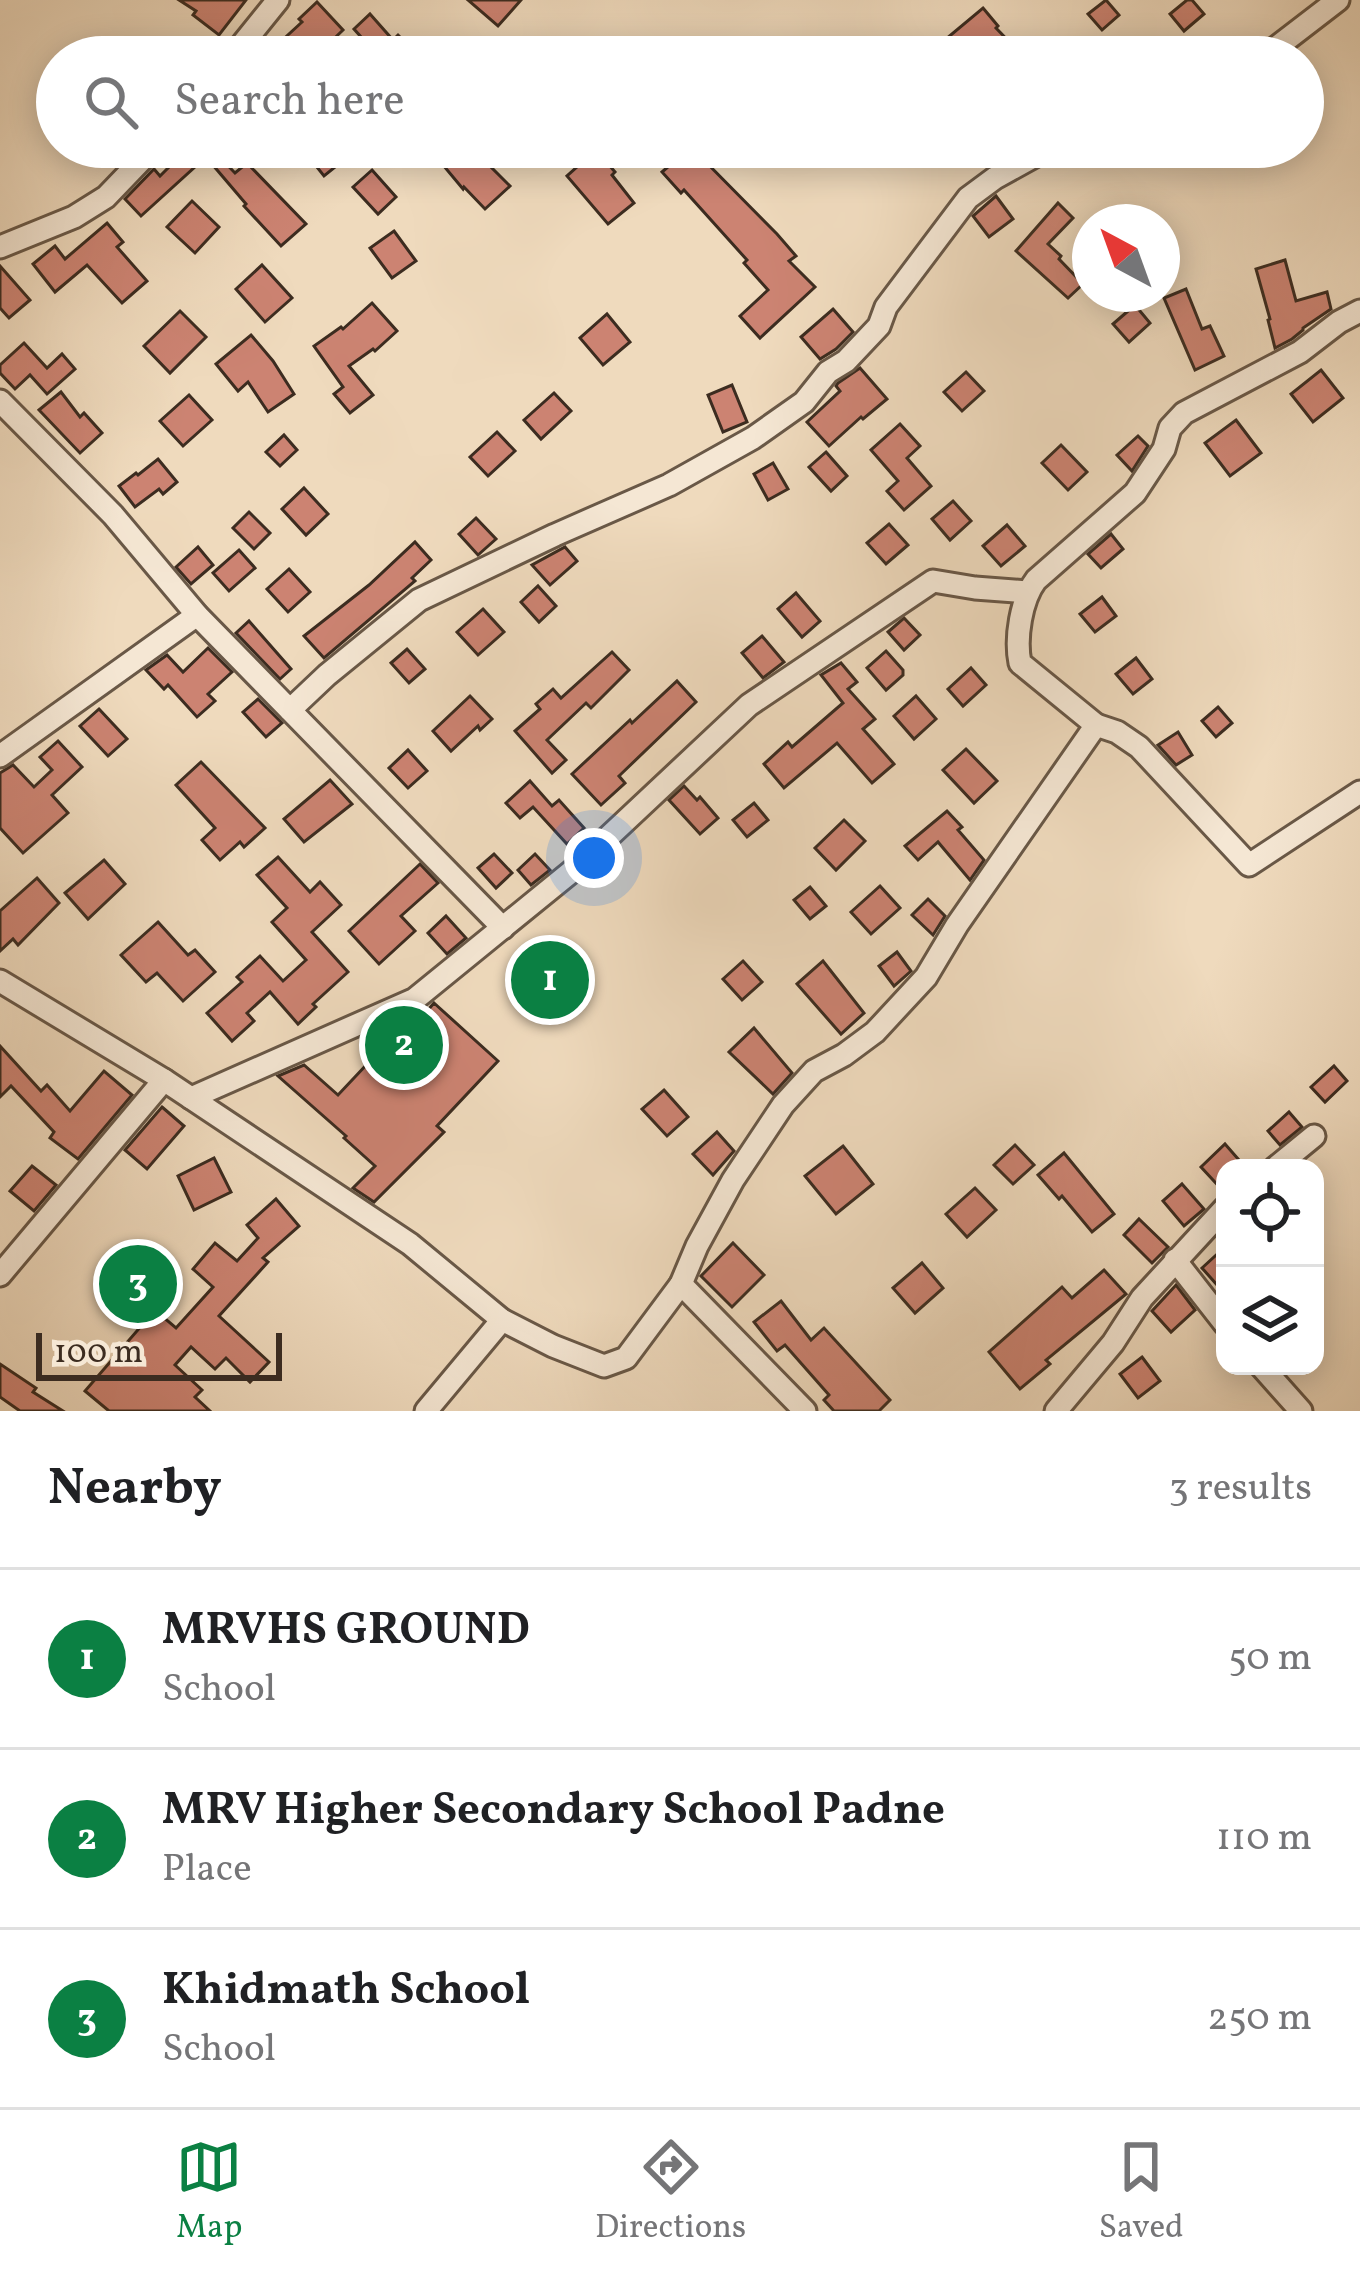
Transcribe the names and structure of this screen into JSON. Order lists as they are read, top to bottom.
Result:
{
  "scale_bar": "100 m",
  "north": "top left",
  "page": {
    "search": "Search here",
    "pins": ["1", "2", "3"],
    "scale": "100 m",
    "heading": ["Nearby", "3 results"],
    "list": [
      {
        "mark": "1",
        "name": "MRVHS GROUND",
        "note": "School",
        "value": "50 m"
      },
      {
        "mark": "2",
        "name": "MRV Higher Secondary School Padne",
        "note": "Place",
        "value": "110 m"
      },
      {
        "mark": "3",
        "name": "Khidmath School",
        "note": "School",
        "value": "250 m"
      }
    ],
    "nav": ["Map", "Directions", "Saved"]
  }
}
